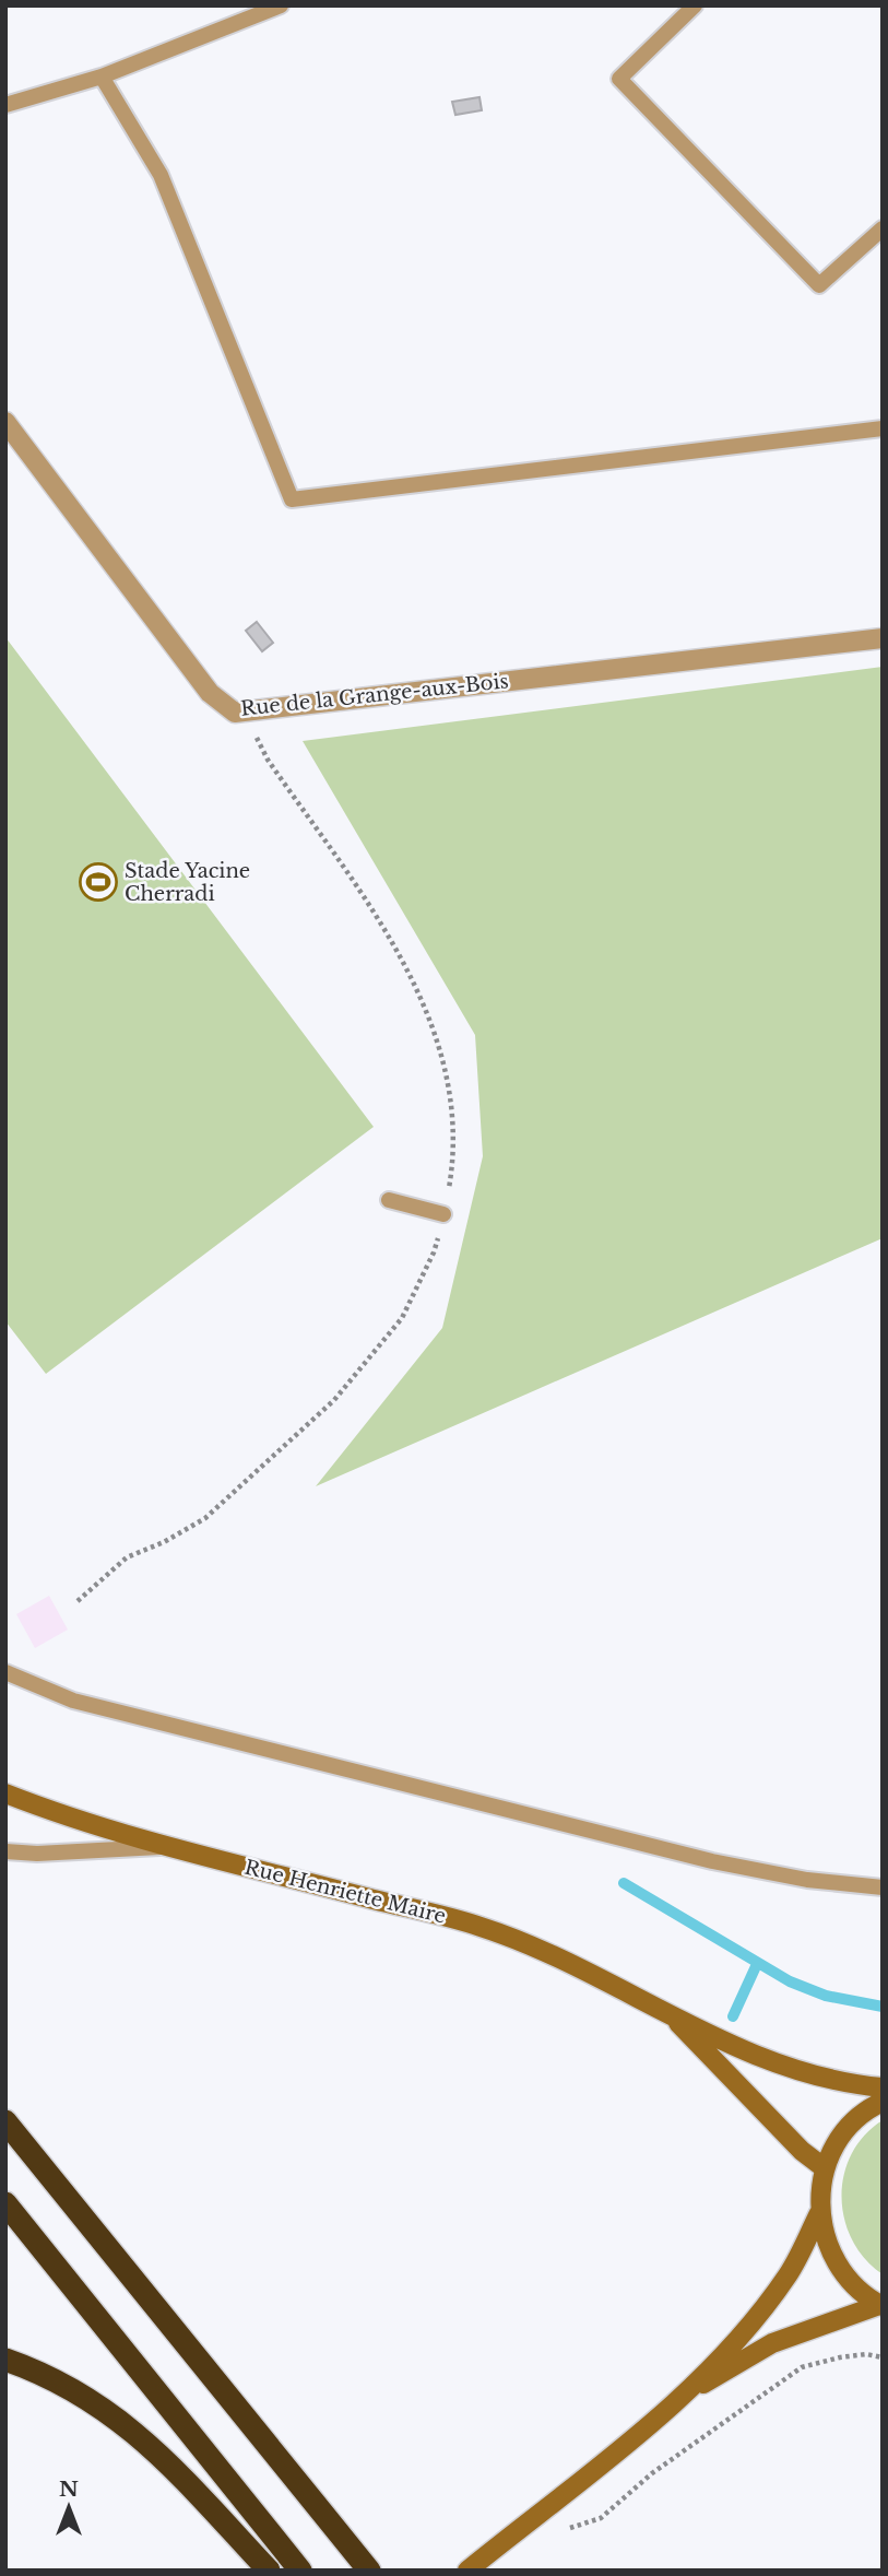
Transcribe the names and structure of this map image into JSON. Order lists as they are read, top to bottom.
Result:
{
  "streets": {
    "street": ["Rue de la Grange-aux-Bois", "Rue Henriette Maire"]
  },
  "places": {
    "sports": ["Stade Yacine Cherradi"]
  },
  "north": "top"
}
